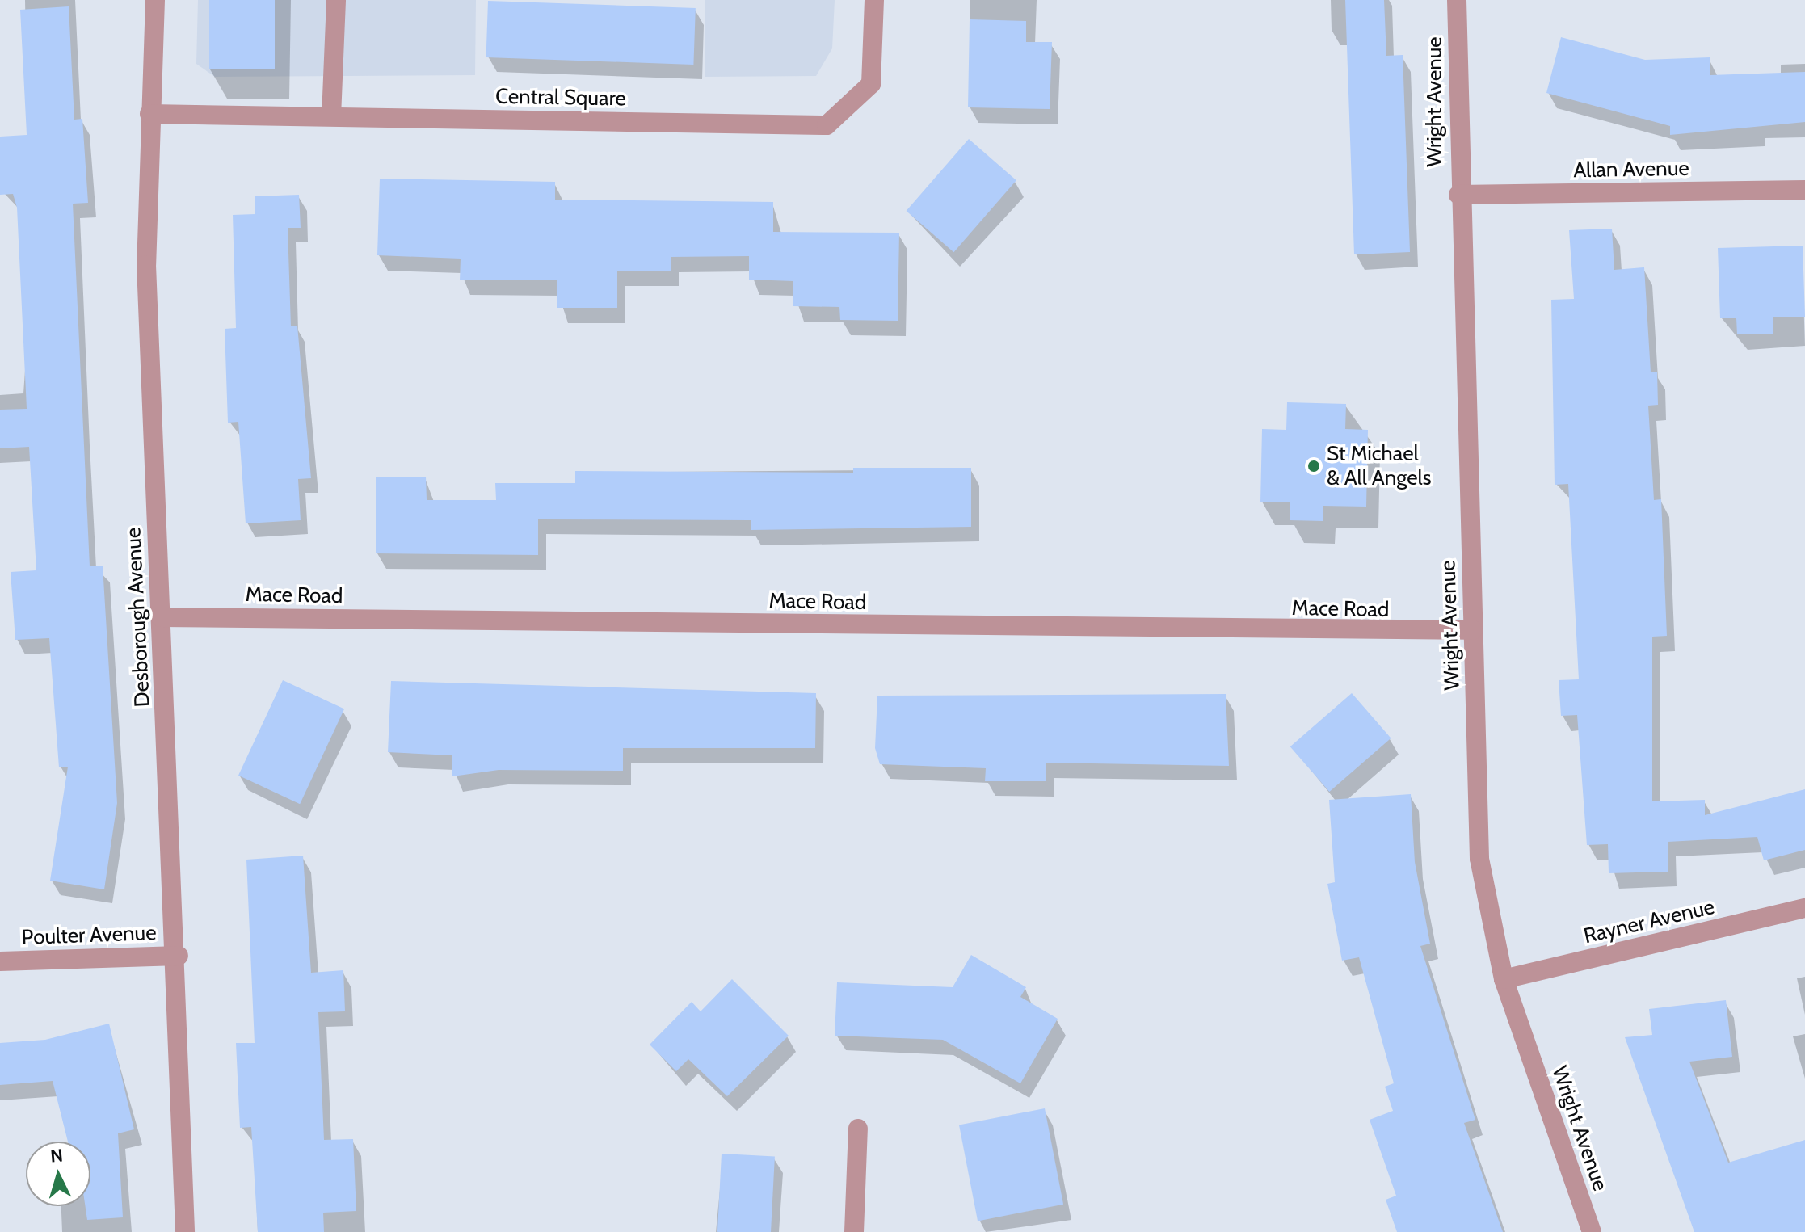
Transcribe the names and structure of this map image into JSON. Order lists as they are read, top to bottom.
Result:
{
  "streets": {
    "street": [
      "Central Square",
      "Wright Avenue",
      "Allan Avenue",
      "Mace Road",
      "Desborough Avenue",
      "Rayner Avenue",
      "Poulter Avenue"
    ]
  },
  "crossings": [
    ["Central Square", "Desborough Avenue"],
    ["Wright Avenue", "Allan Avenue"],
    ["Wright Avenue", "Mace Road"],
    ["Wright Avenue", "Rayner Avenue"],
    ["Mace Road", "Desborough Avenue"],
    ["Desborough Avenue", "Poulter Avenue"]
  ],
  "places": ["St Michael & All Angels"],
  "north": "top"
}
